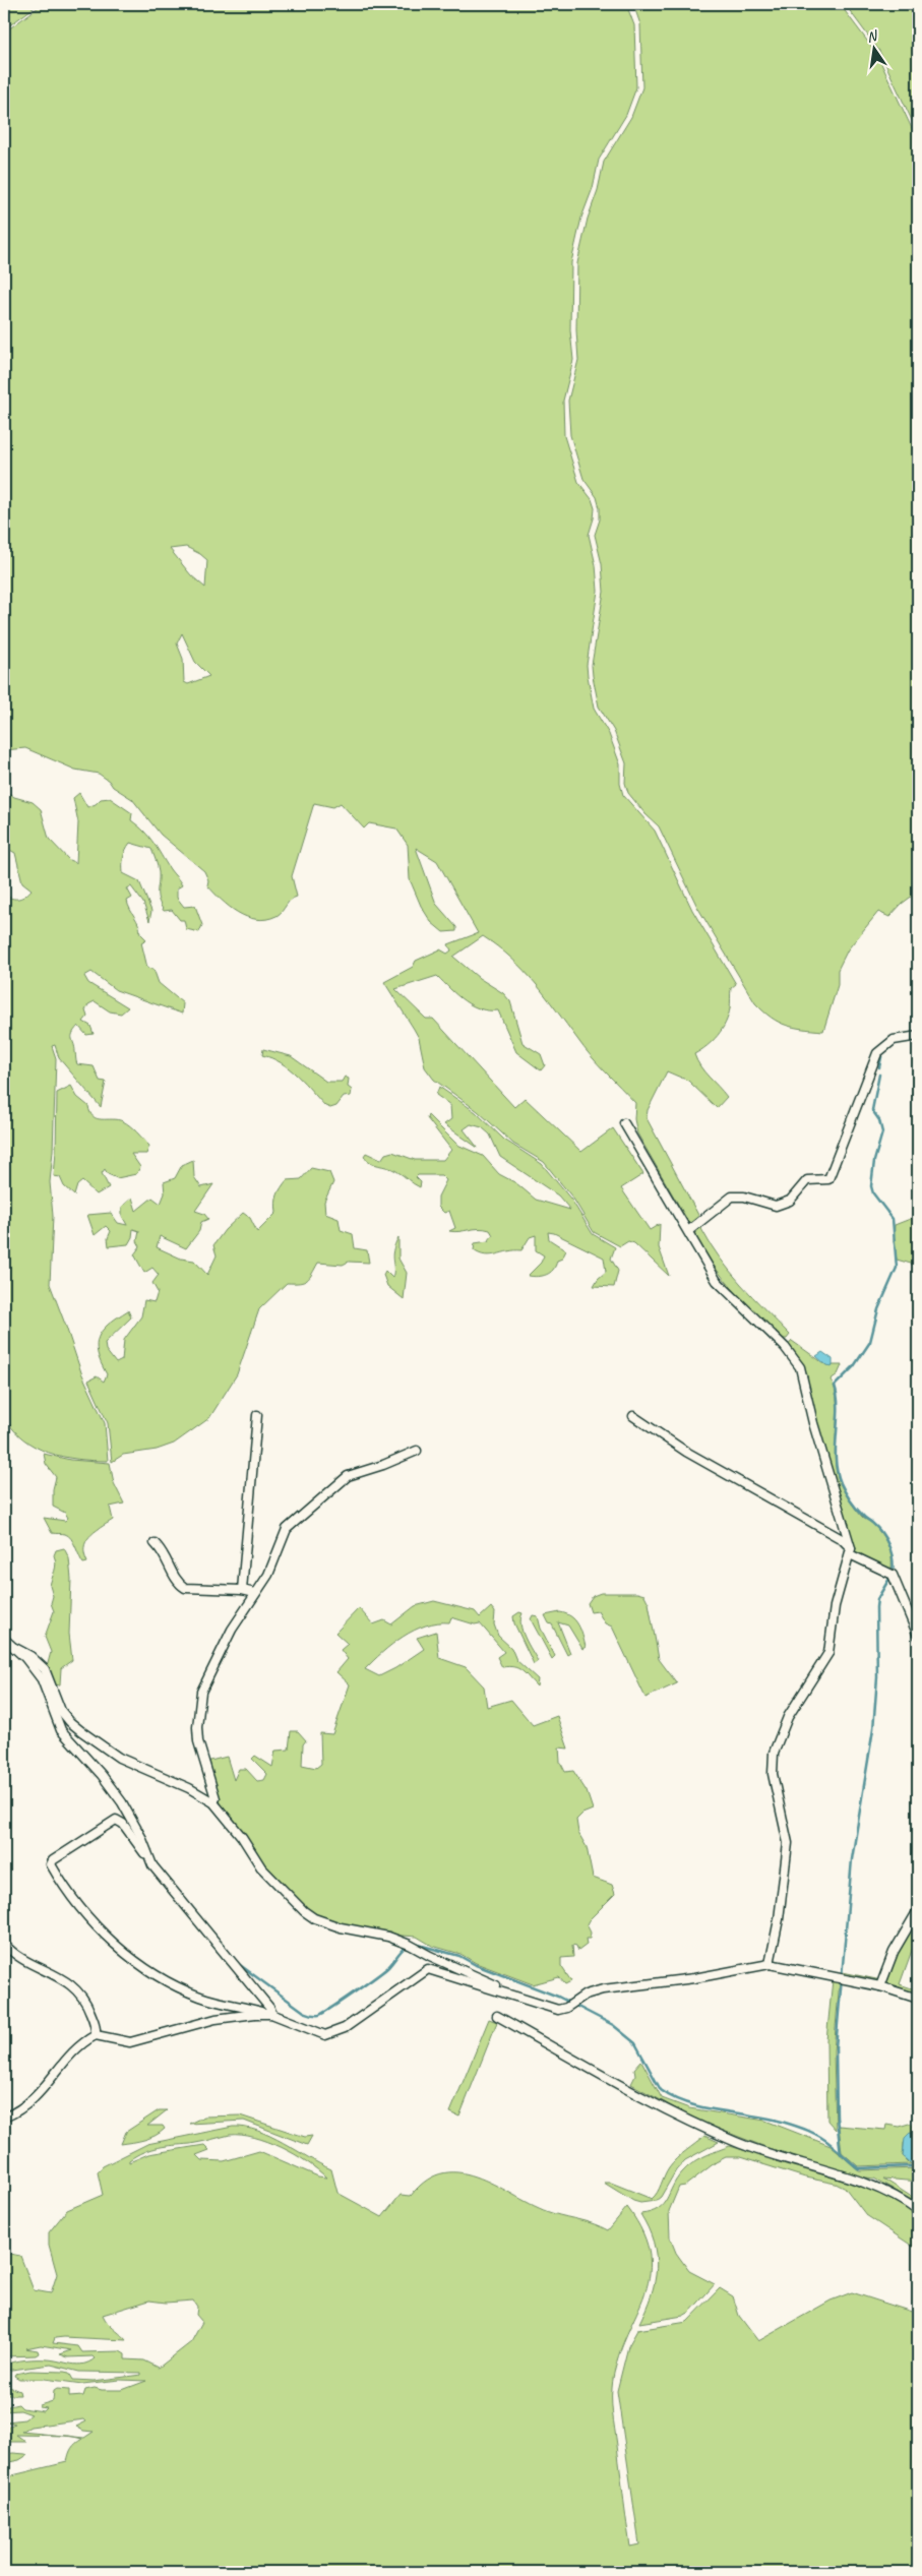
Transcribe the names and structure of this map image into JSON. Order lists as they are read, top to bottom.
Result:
{
  "north": "top"
}
